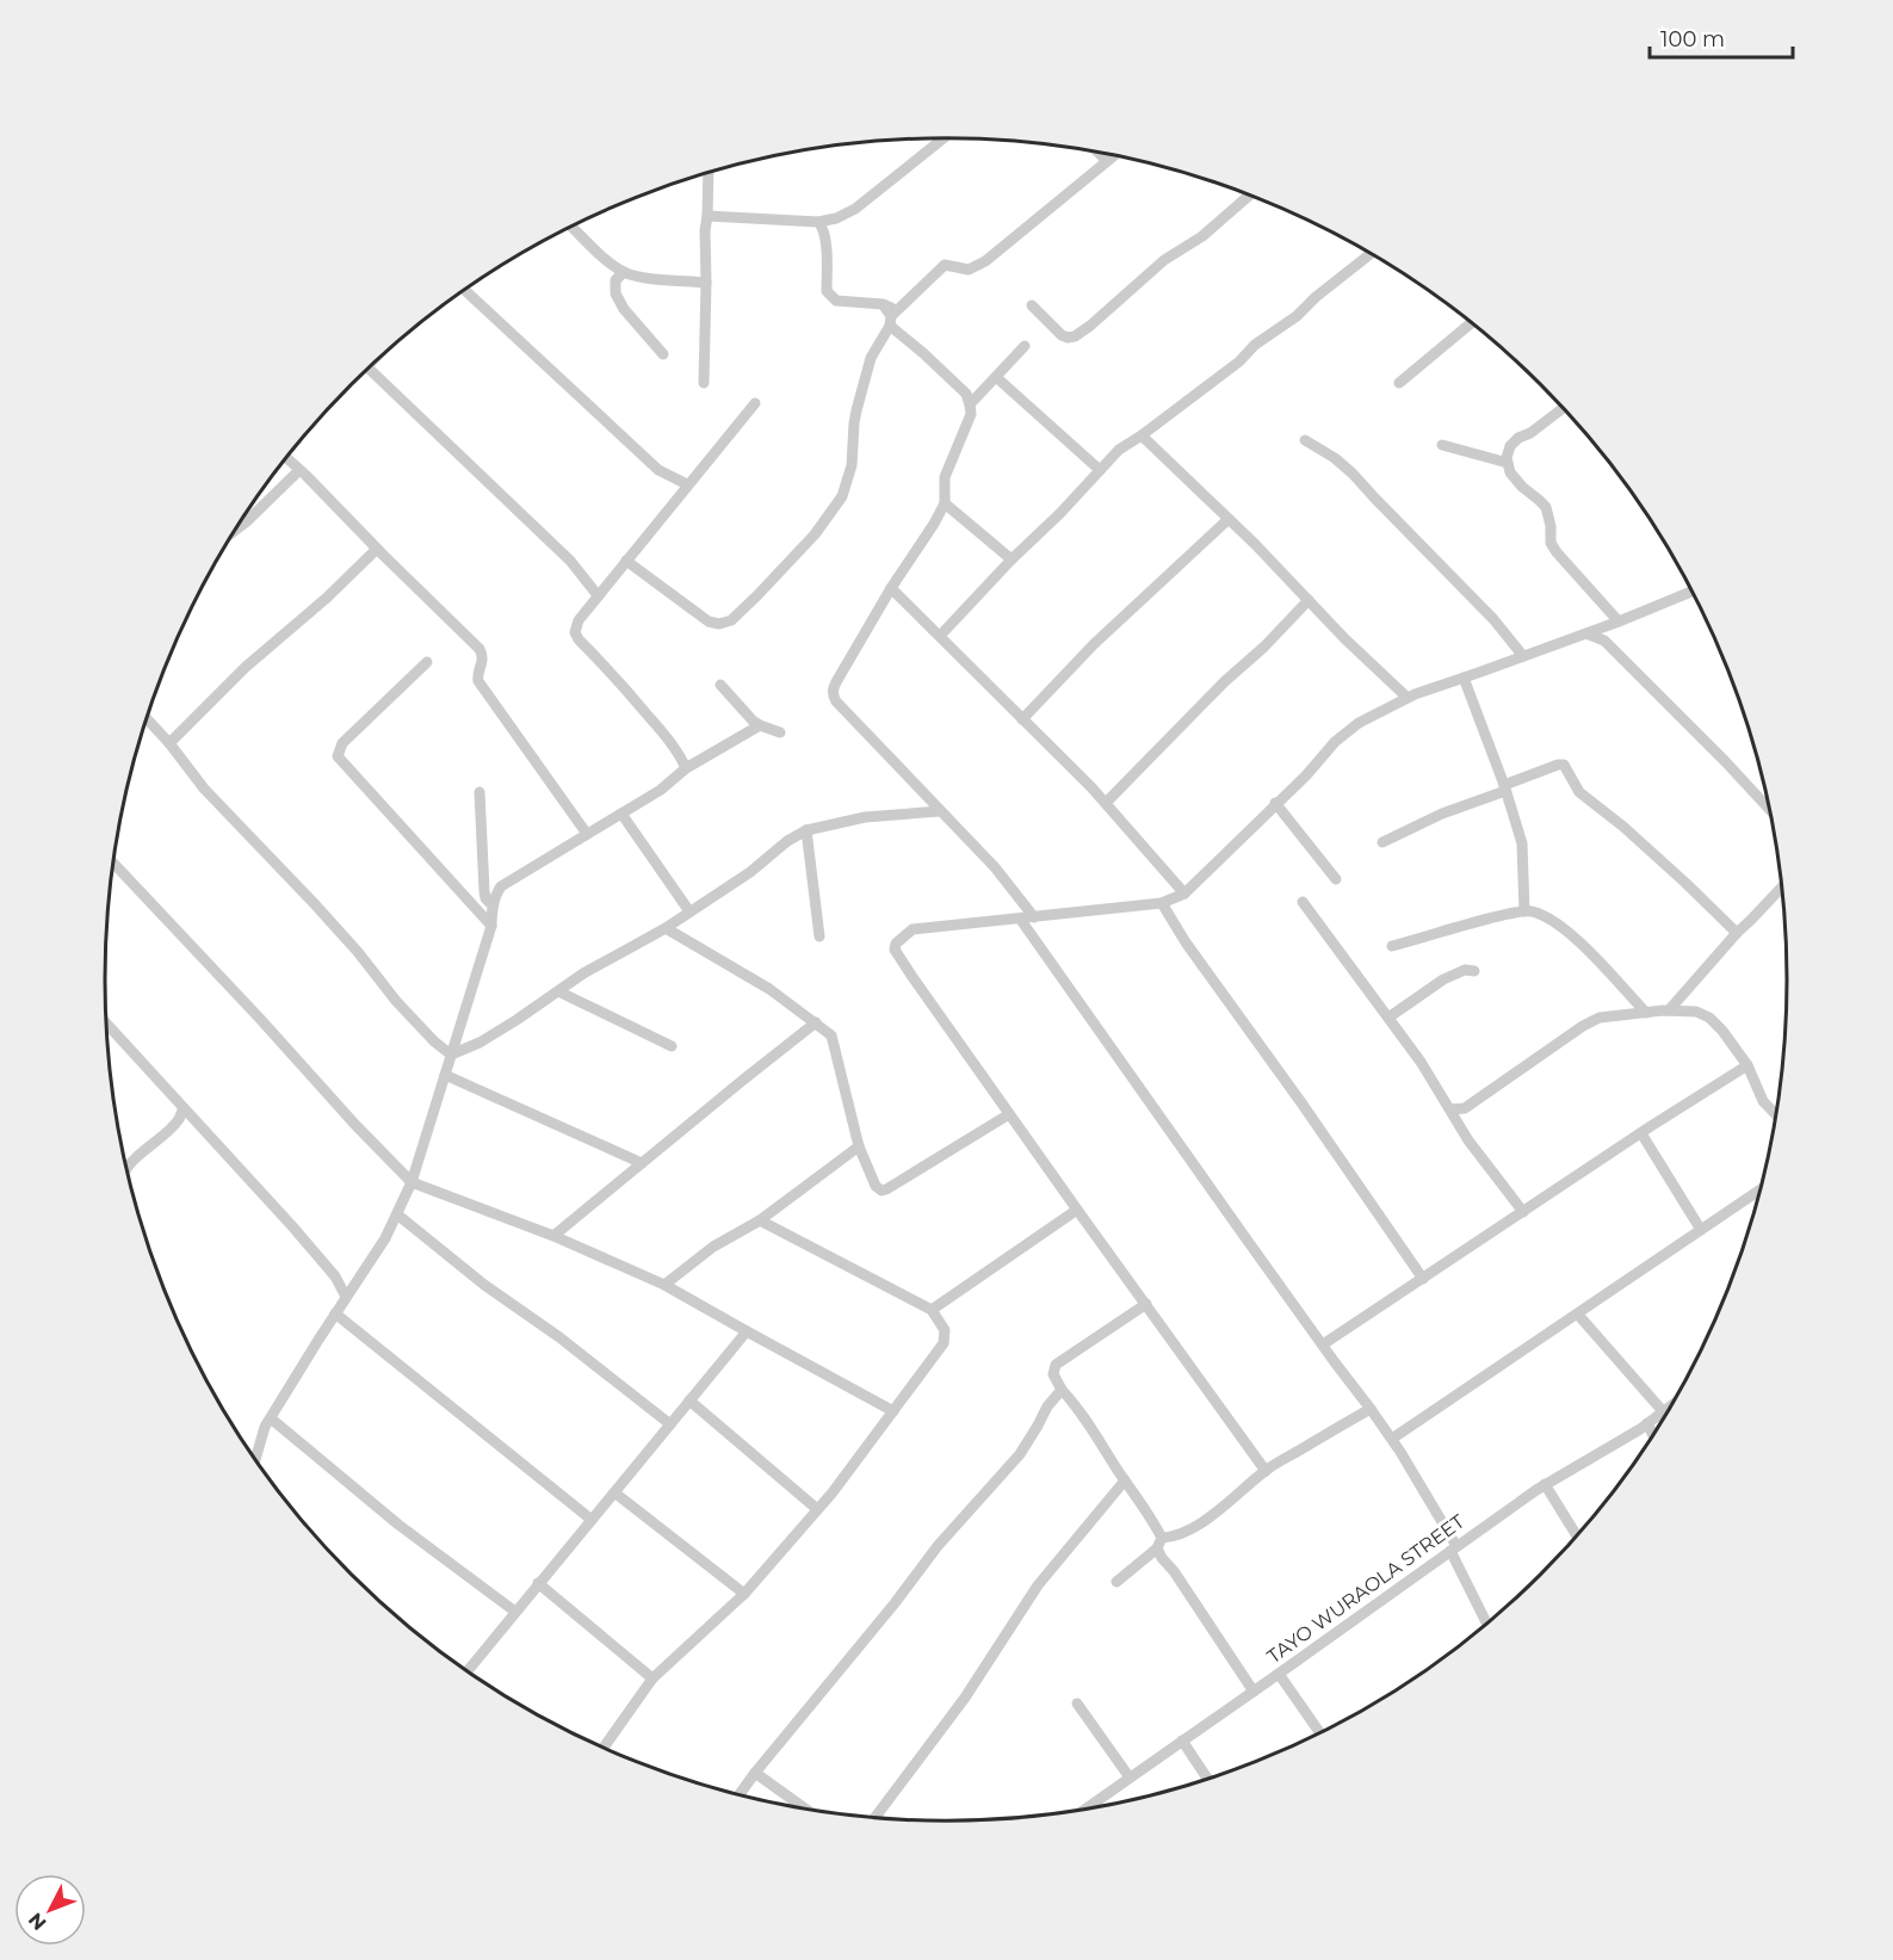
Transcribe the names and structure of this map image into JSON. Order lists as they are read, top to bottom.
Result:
{
  "streets": {
    "street": ["TAYO WURAOLA STREET"]
  },
  "scale_bar": "100 m",
  "north": "bottom left"
}
